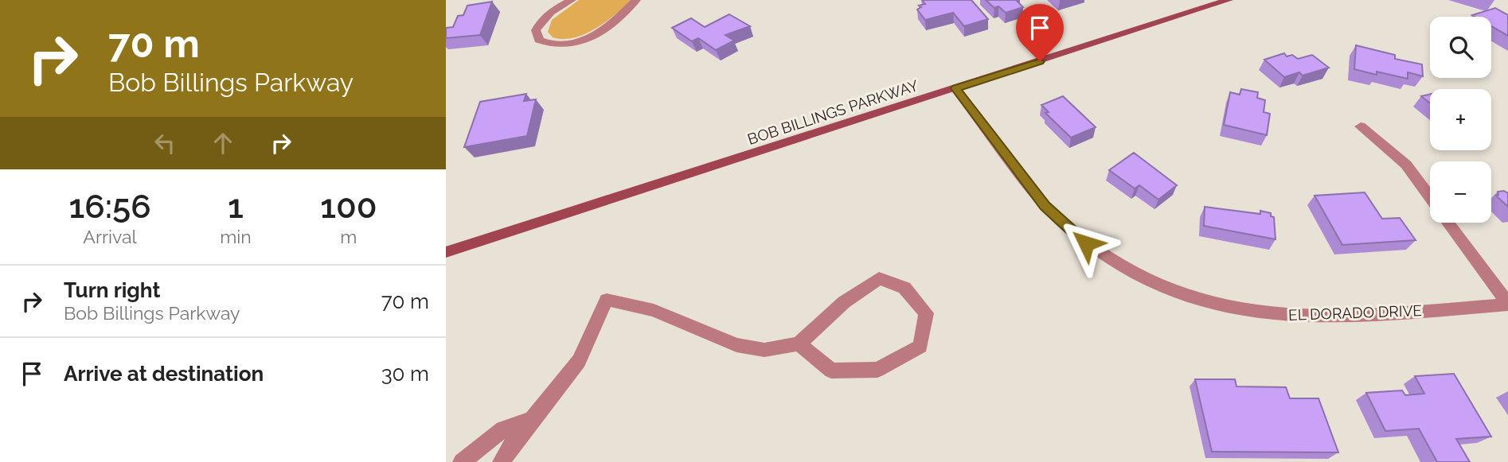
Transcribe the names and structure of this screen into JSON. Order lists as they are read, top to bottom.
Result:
{
  "streets": {
    "main road": ["BOB BILLINGS PARKWAY"],
    "street": ["EL DORADO DRIVE"]
  },
  "crossings": [
    ["BOB BILLINGS PARKWAY", "EL DORADO DRIVE"]
  ],
  "page": {
    "turn": ["70 m", "Bob Billings Parkway"],
    "map_buttons": ["+", "−"],
    "eta": [
      "16:56",
      "Arrival",
      "1",
      "min",
      "100",
      "m"
    ],
    "list": [
      {
        "name": "Turn right",
        "note": "Bob Billings Parkway",
        "value": "70 m"
      },
      {
        "name": "Arrive at destination",
        "value": "30 m"
      }
    ]
  }
}
